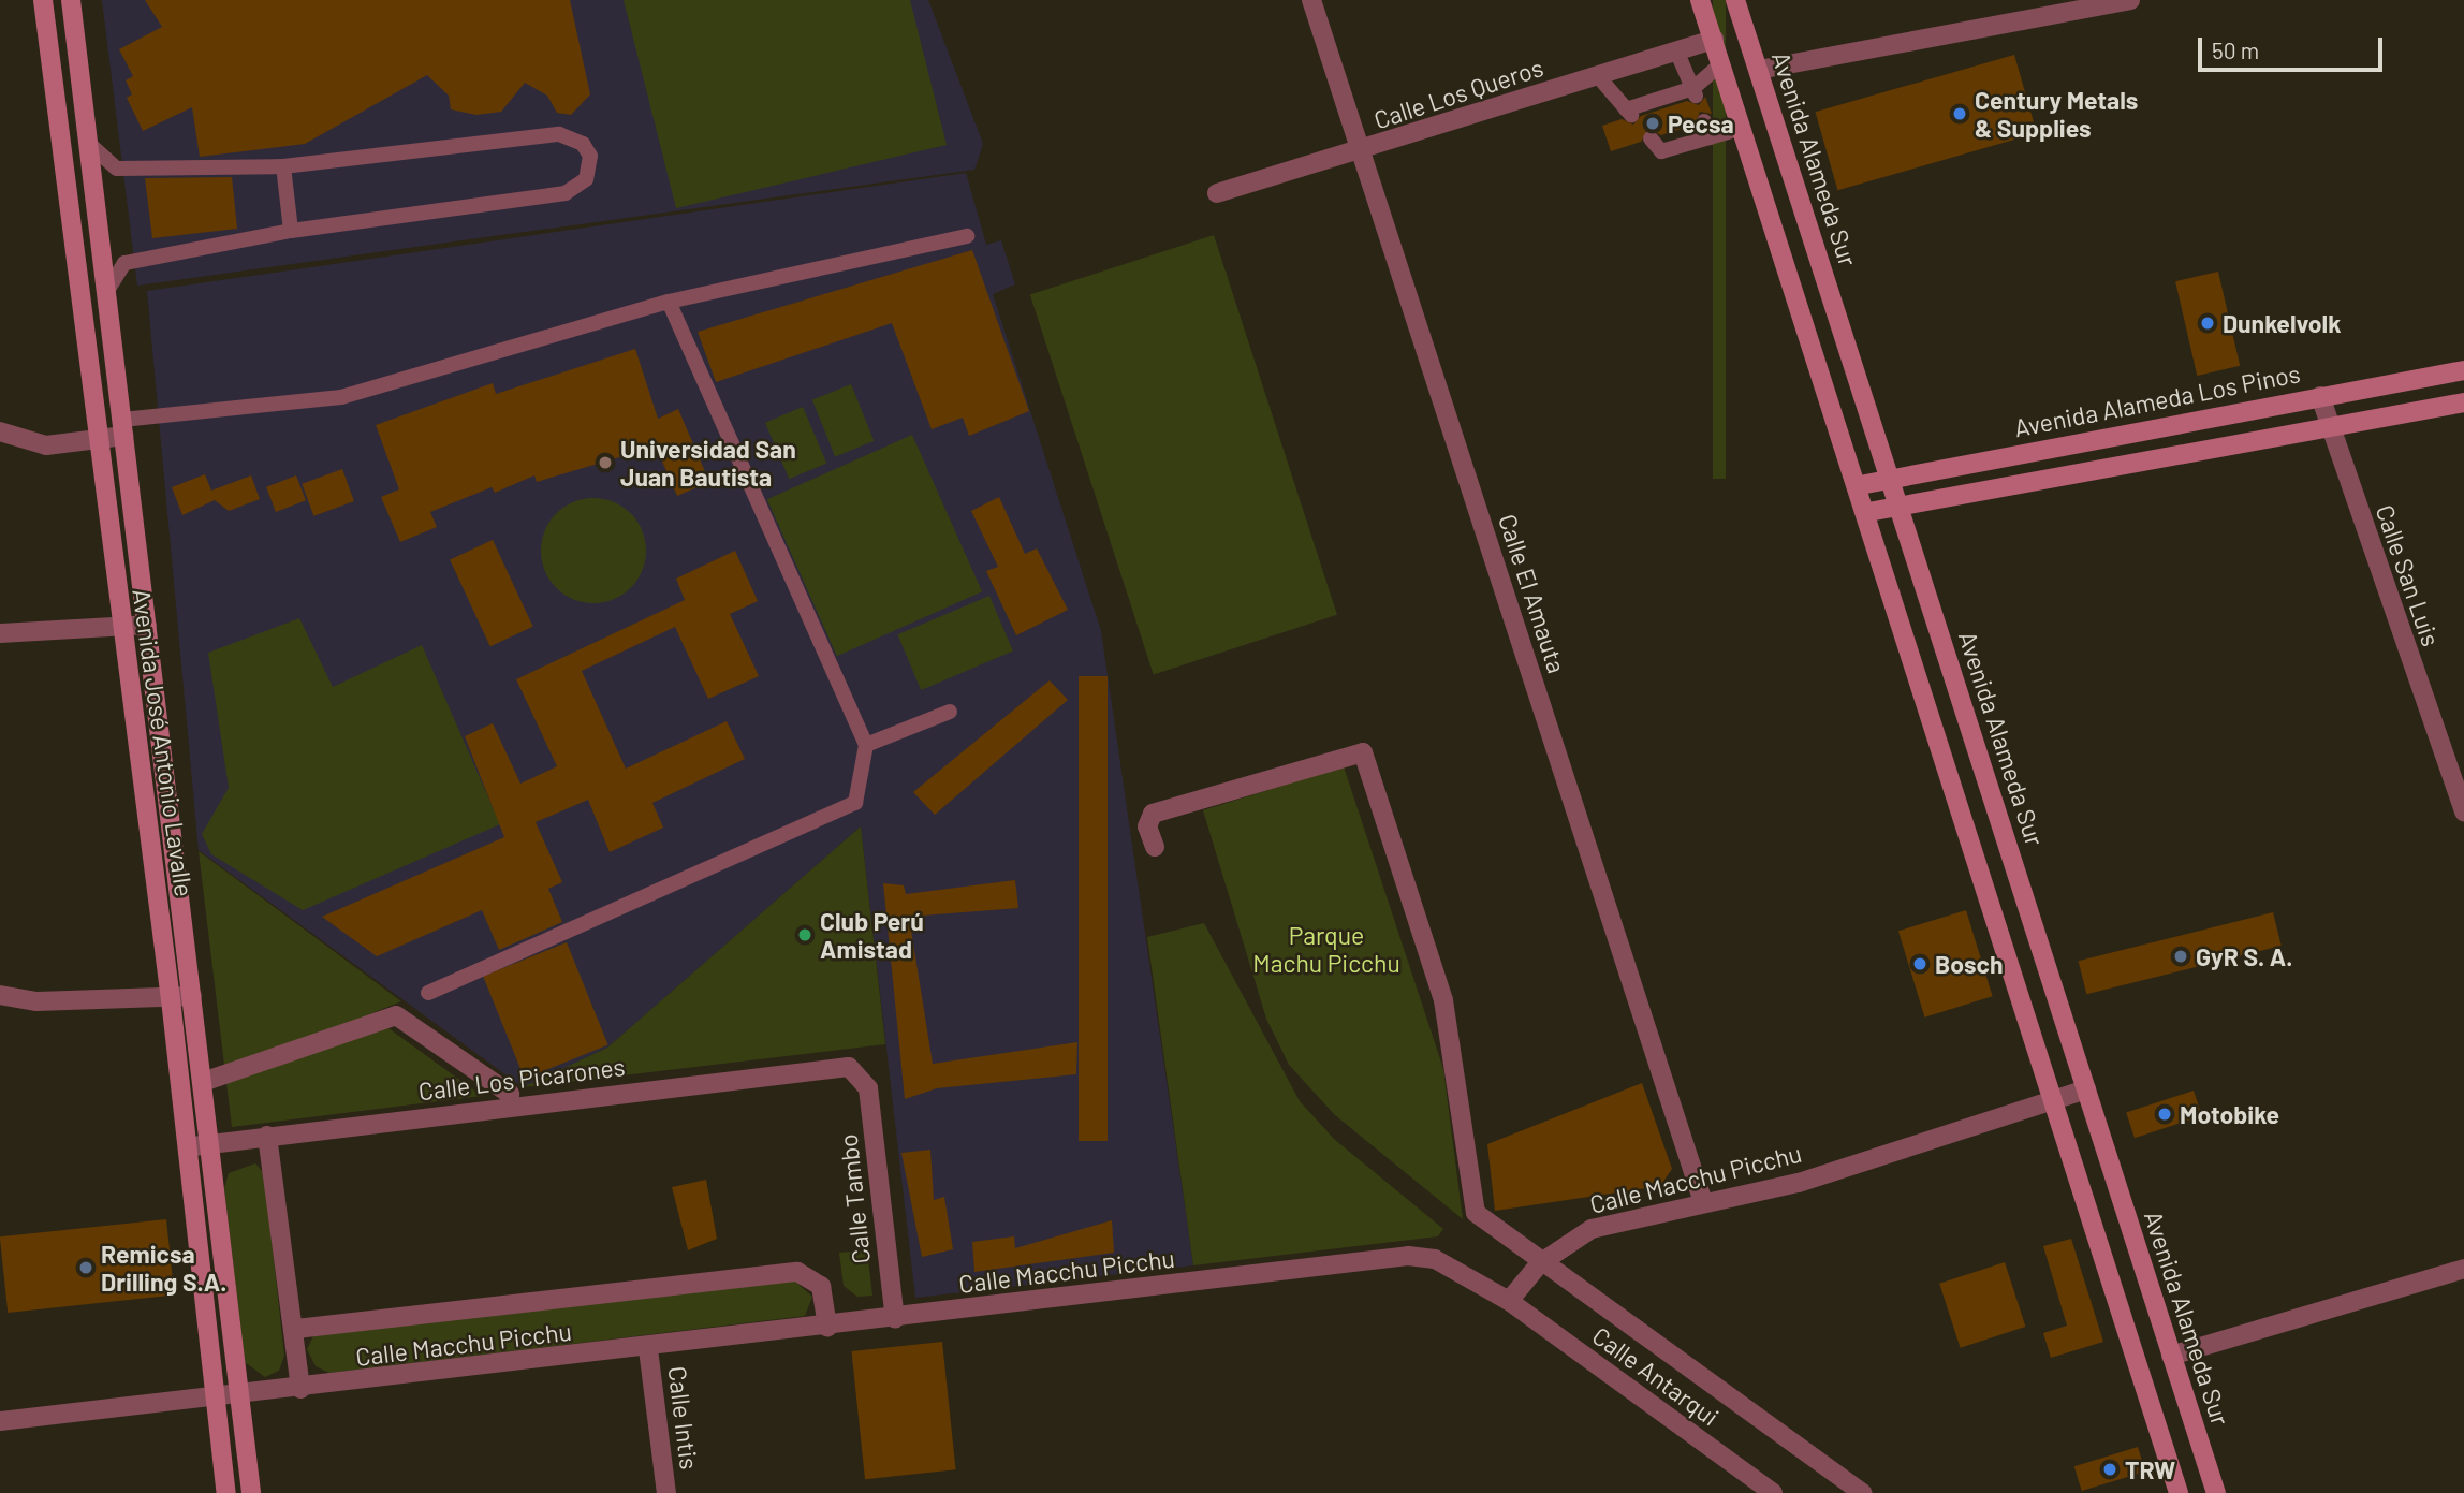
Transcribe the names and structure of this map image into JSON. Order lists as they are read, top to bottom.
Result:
{
  "streets": {
    "main road": ["Avenida Alameda Sur", "Avenida Alameda Los Pinos", "Avenida José Antonio Lavalle"],
    "street": [
      "Calle Los Queros",
      "Calle San Luis",
      "Calle El Amauta",
      "Calle Los Picarones",
      "Calle Macchu Picchu",
      "Calle Tambo",
      "Calle Antarqui",
      "Calle Intis"
    ]
  },
  "crossings": [
    ["Calle Los Queros", "Calle El Amauta"],
    ["Avenida Alameda Sur", "Avenida Alameda Los Pinos"],
    ["Avenida Alameda Sur", "Calle Macchu Picchu"],
    ["Avenida Alameda Los Pinos", "Calle San Luis"],
    ["Calle El Amauta", "Calle Macchu Picchu"],
    ["Avenida José Antonio Lavalle", "Calle Los Picarones"],
    ["Avenida José Antonio Lavalle", "Calle Macchu Picchu"],
    ["Calle Los Picarones", "Calle Tambo"],
    ["Calle Macchu Picchu", "Calle Tambo"],
    ["Calle Macchu Picchu", "Calle Antarqui"],
    ["Calle Macchu Picchu", "Calle Intis"]
  ],
  "parks": ["Parque Machu Picchu"],
  "places": [
    "Century Metals & Supplies",
    "Pecsa",
    "Dunkelvolk",
    "Universidad San Juan Bautista",
    "Club Perú Amistad",
    "GyR S. A.",
    "Bosch",
    "Motobike",
    "Remicsa Drilling S.A.",
    "TRW"
  ],
  "scale_bar": "50 m"
}
